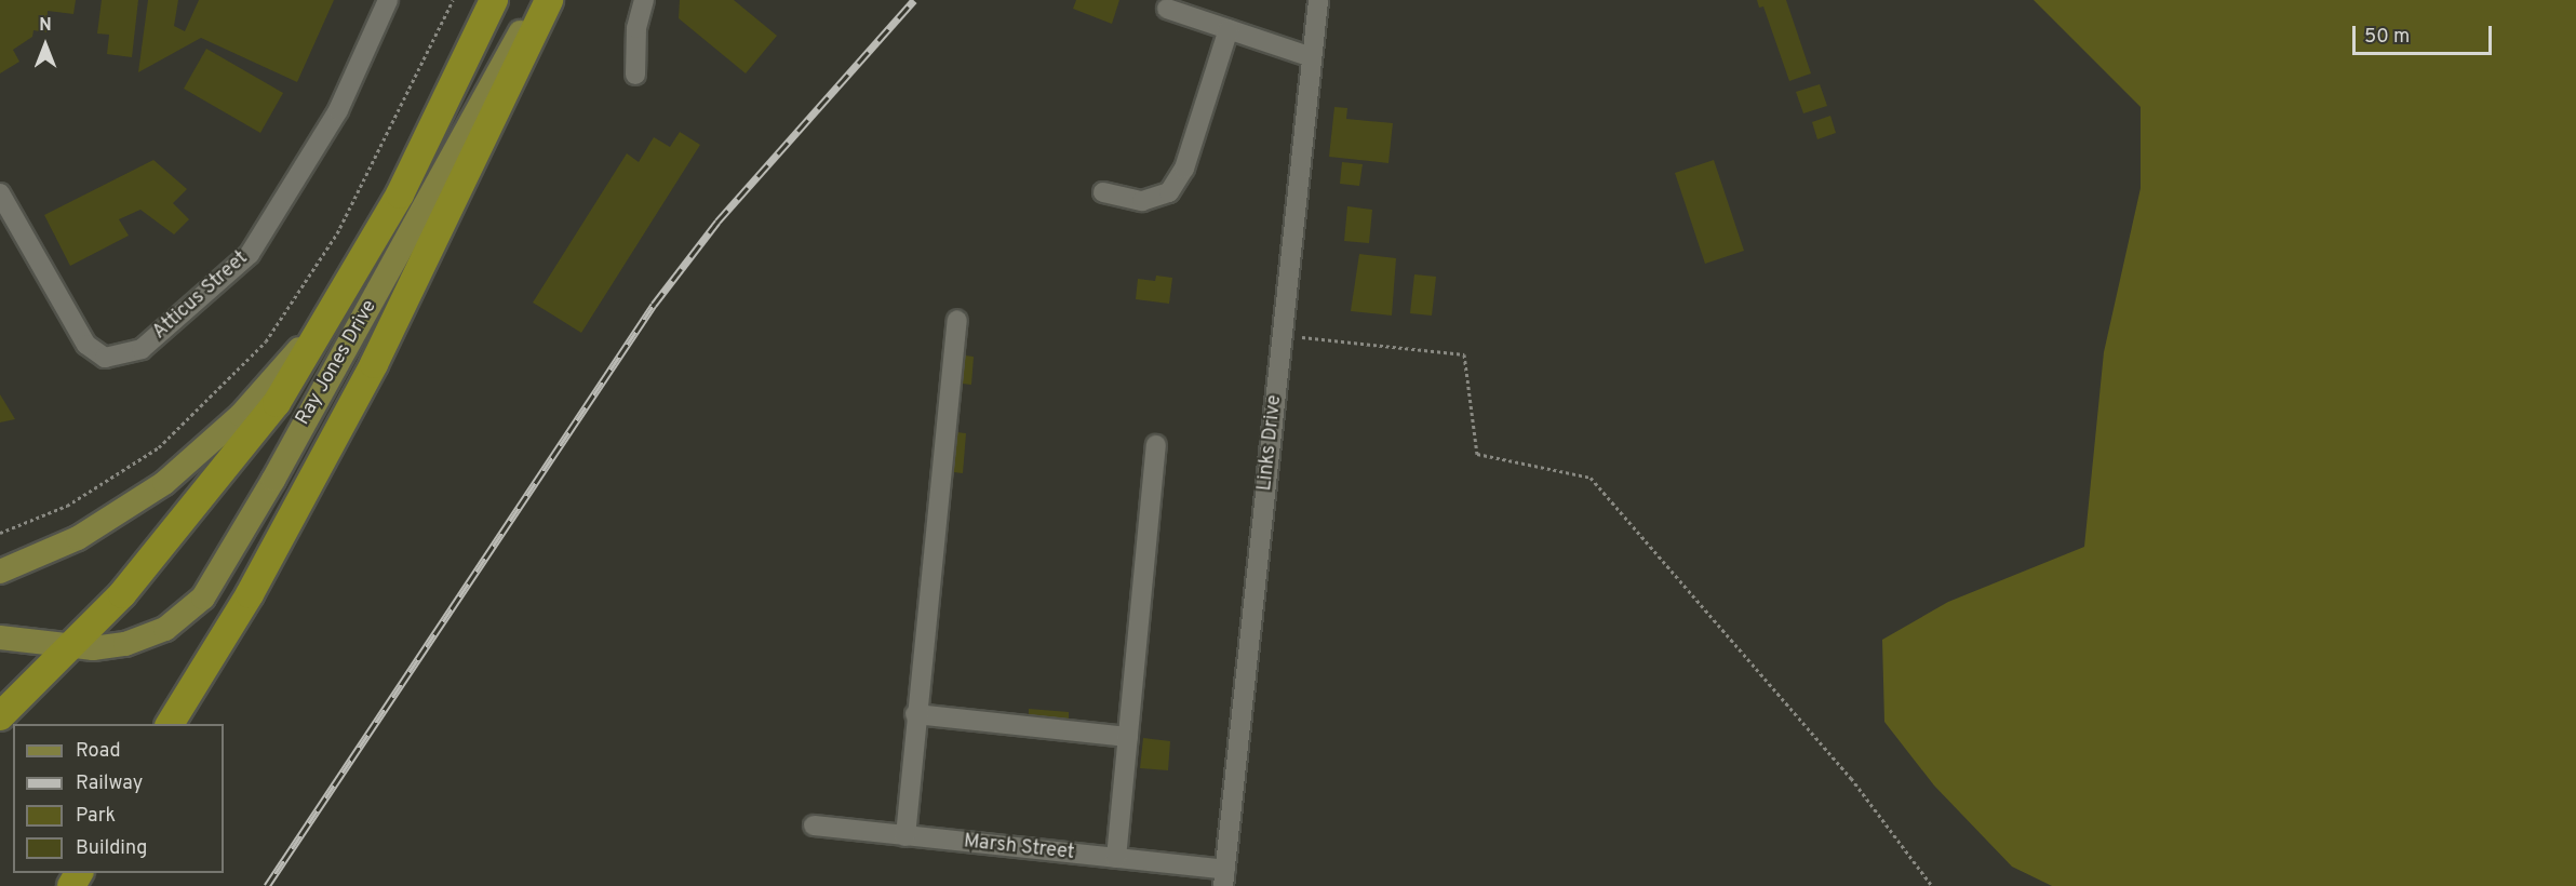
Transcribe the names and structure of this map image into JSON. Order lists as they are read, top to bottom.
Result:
{
  "streets": {
    "highway": ["Ray Jones Drive"],
    "street": ["Atticus Street", "Links Drive", "Marsh Street"]
  },
  "crossings": [
    ["Links Drive", "Marsh Street"]
  ],
  "legend": [
    "Road",
    "Railway",
    "Park",
    "Building"
  ],
  "scale_bar": "50 m",
  "north": "top"
}
